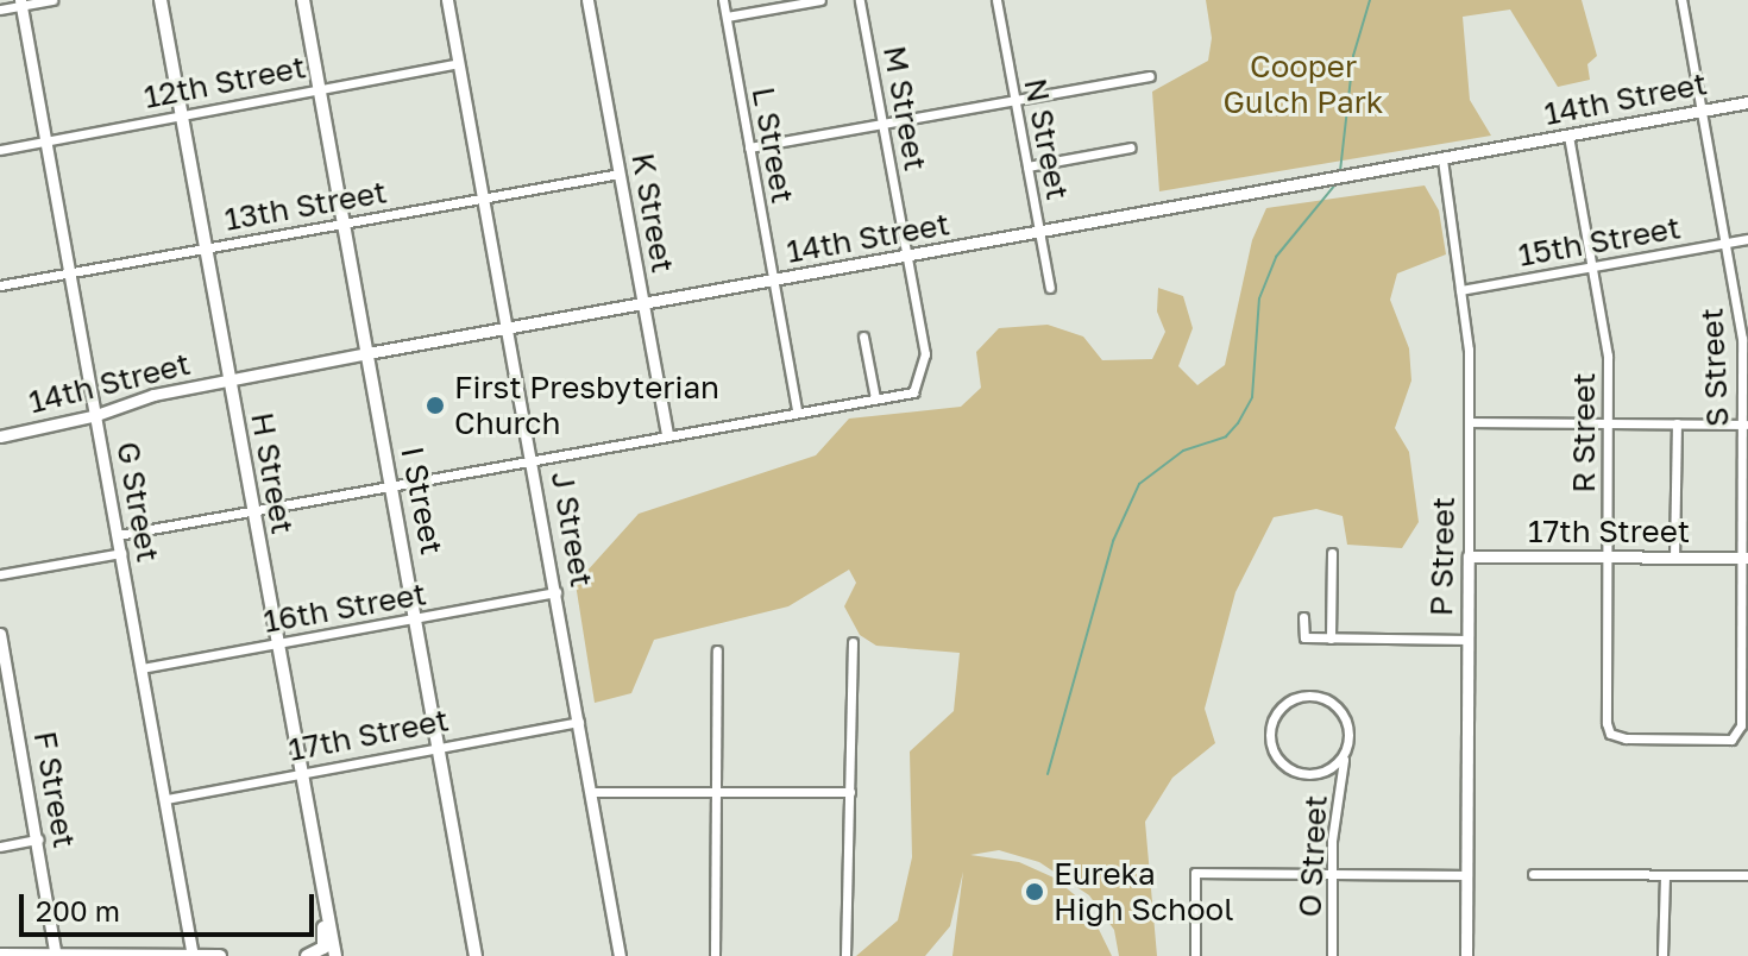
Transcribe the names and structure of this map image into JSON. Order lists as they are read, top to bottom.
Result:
{
  "streets": {
    "main road": ["H Street", "I Street"],
    "street": [
      "12th Street",
      "14th Street",
      "M Street",
      "N Street",
      "L Street",
      "13th Street",
      "K Street",
      "15th Street",
      "S Street",
      "R Street",
      "G Street",
      "J Street",
      "17th Street",
      "P Street",
      "16th Street",
      "F Street",
      "O Street"
    ]
  },
  "crossings": [
    ["12th Street", "H Street"],
    ["12th Street", "I Street"],
    ["12th Street", "G Street"],
    ["12th Street", "J Street"],
    ["14th Street", "M Street"],
    ["14th Street", "N Street"],
    ["14th Street", "L Street"],
    ["14th Street", "K Street"],
    ["14th Street", "S Street"],
    ["14th Street", "R Street"],
    ["14th Street", "H Street"],
    ["14th Street", "I Street"],
    ["14th Street", "G Street"],
    ["14th Street", "J Street"],
    ["14th Street", "P Street"],
    ["13th Street", "K Street"],
    ["13th Street", "H Street"],
    ["13th Street", "I Street"],
    ["13th Street", "G Street"],
    ["13th Street", "J Street"],
    ["15th Street", "S Street"],
    ["15th Street", "R Street"],
    ["15th Street", "P Street"],
    ["S Street", "R Street"],
    ["S Street", "17th Street"],
    ["R Street", "17th Street"],
    ["H Street", "17th Street"],
    ["H Street", "16th Street"],
    ["I Street", "17th Street"],
    ["I Street", "16th Street"],
    ["G Street", "17th Street"],
    ["G Street", "16th Street"],
    ["J Street", "17th Street"],
    ["J Street", "16th Street"],
    ["17th Street", "P Street"]
  ],
  "parks": ["Cooper Gulch Park"],
  "places": ["First Presbyterian Church", "Eureka High School"],
  "scale_bar": "200 m"
}
